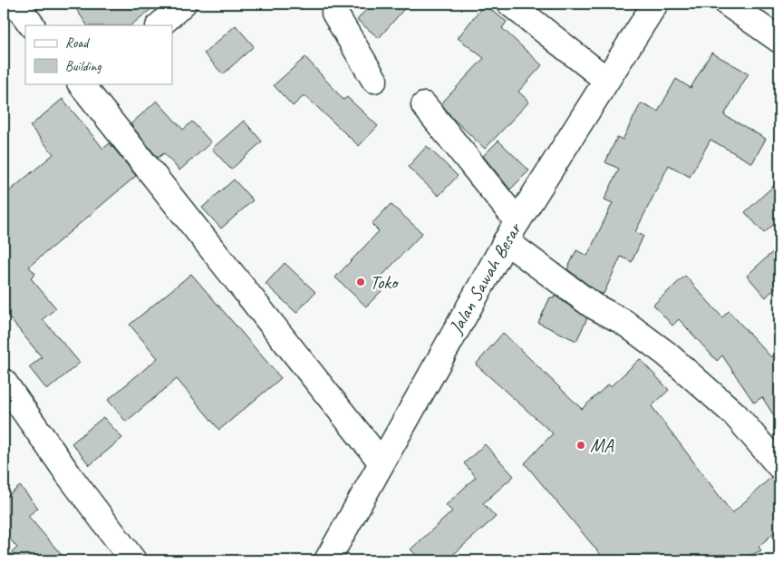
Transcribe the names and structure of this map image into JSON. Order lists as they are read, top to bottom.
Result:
{
  "streets": {
    "street": ["Jalan Sawah Besar"]
  },
  "places": ["Toko", "MA"],
  "legend": ["Road", "Building"]
}
